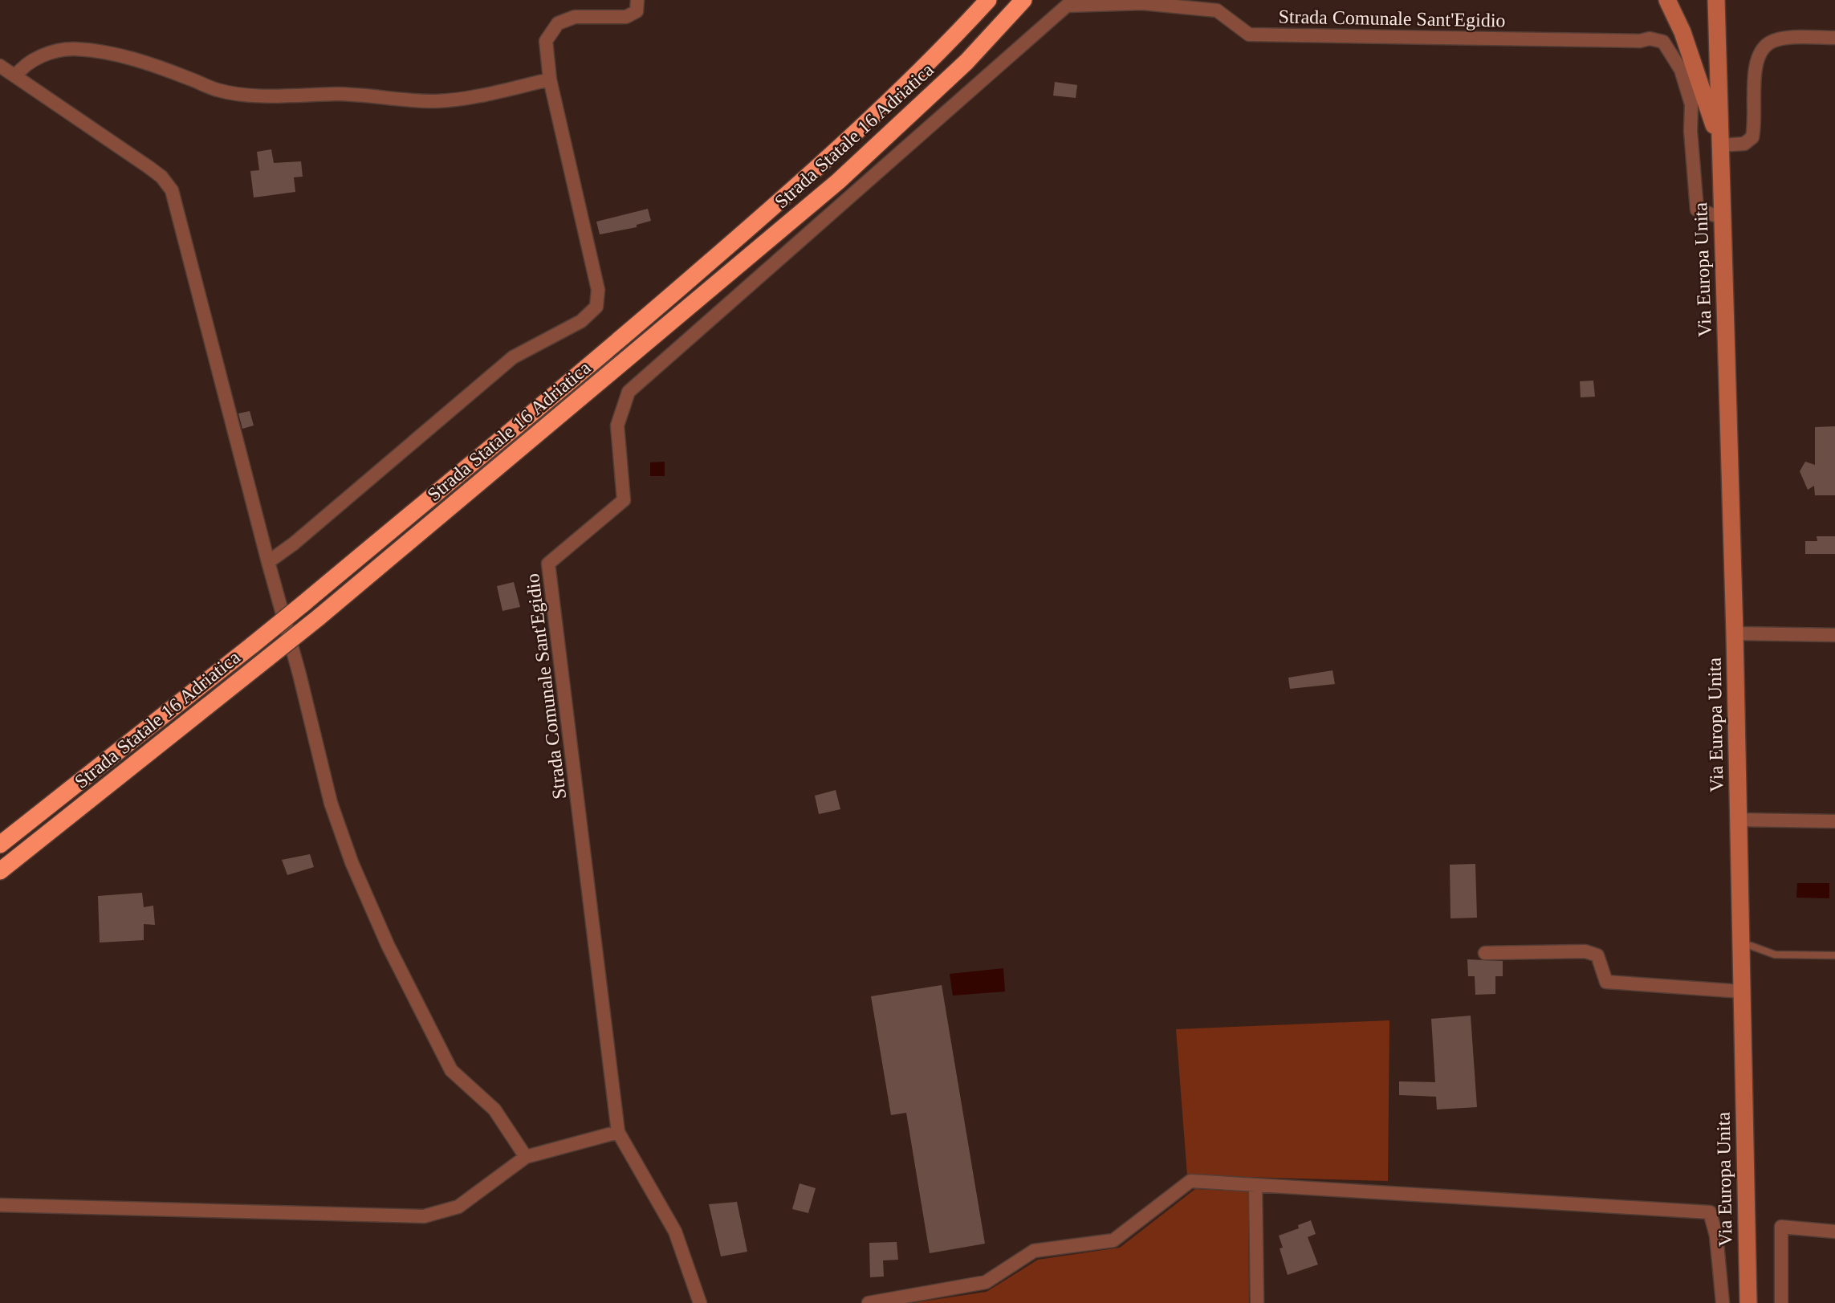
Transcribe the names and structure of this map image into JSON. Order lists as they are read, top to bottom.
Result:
{
  "streets": {
    "highway": ["Strada Statale 16 Adriatica"],
    "street": ["Strada Comunale Sant'Egidio", "Via Europa Unita"]
  },
  "crossings": [
    ["Strada Comunale Sant'Egidio", "Via Europa Unita"]
  ]
}
